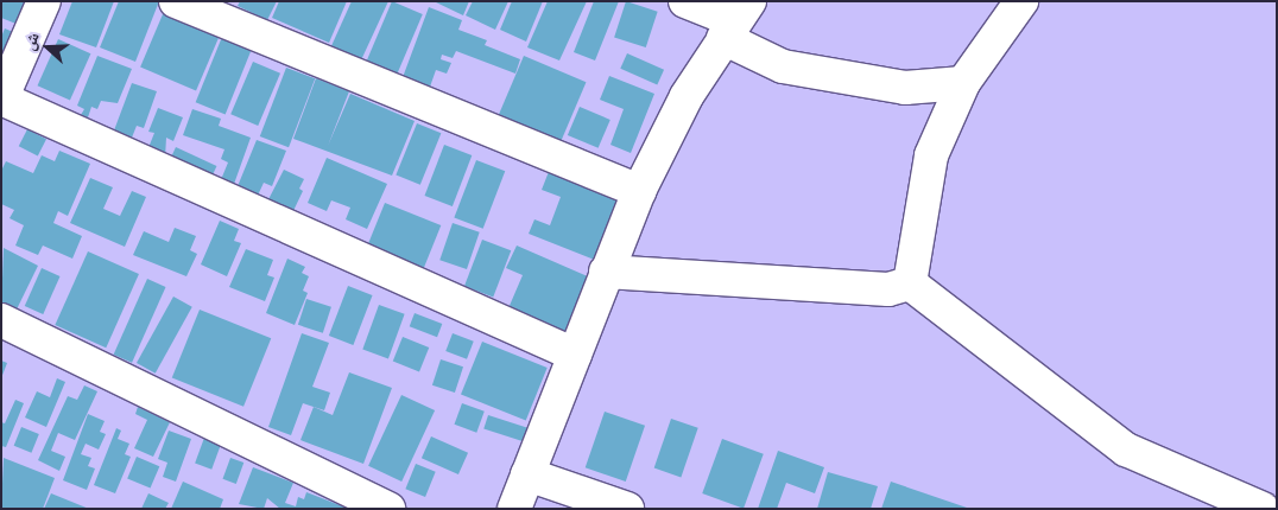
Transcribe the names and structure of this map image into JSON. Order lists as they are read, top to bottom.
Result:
{
  "north": "left"
}
